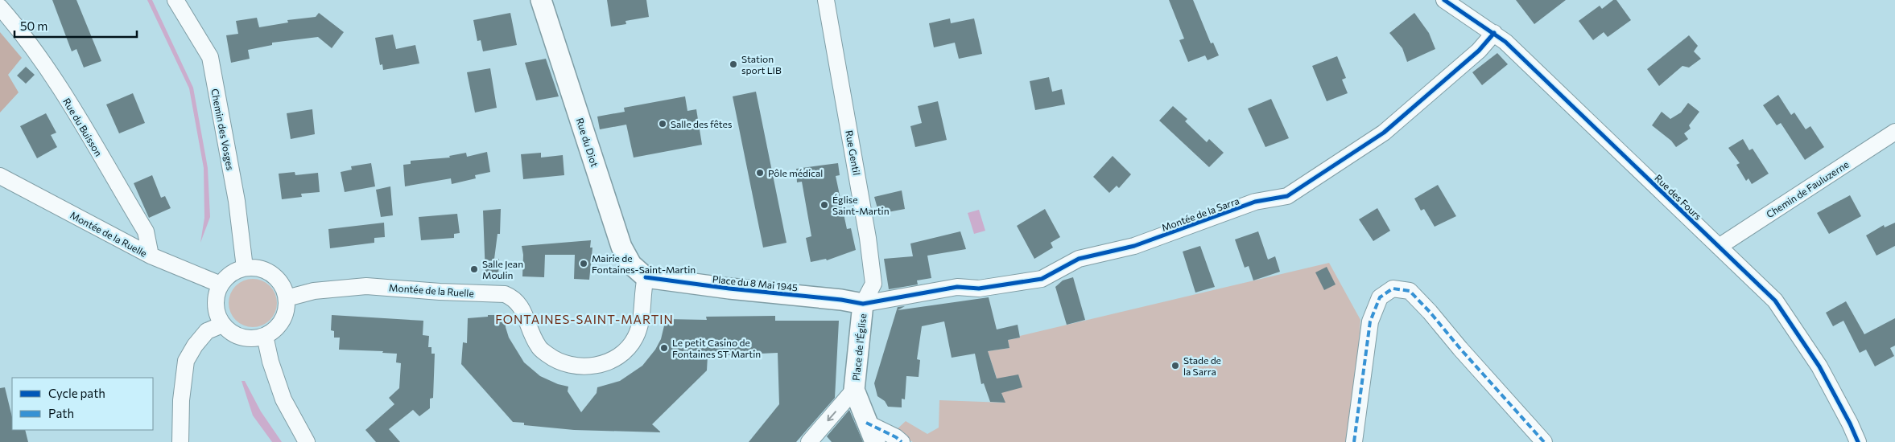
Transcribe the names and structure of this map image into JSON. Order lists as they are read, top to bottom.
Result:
{
  "streets": {
    "street": [
      "Rue du Buisson",
      "Chemin des Vosges",
      "Rue du Diot",
      "Rue Gentil",
      "Chemin de Fauluzerne",
      "Rue des Fours",
      "Montée de la Sarra",
      "Montée de la Ruelle",
      "Place du 8 Mai 1945",
      "Place de l'Église"
    ]
  },
  "crossings": [
    ["Rue du Buisson", "Montée de la Ruelle"],
    ["Chemin des Vosges", "Montée de la Ruelle"],
    ["Rue du Diot", "Montée de la Ruelle"],
    ["Rue du Diot", "Place du 8 Mai 1945"],
    ["Rue Gentil", "Montée de la Sarra"],
    ["Rue Gentil", "Place du 8 Mai 1945"],
    ["Rue Gentil", "Place de l'Église"],
    ["Chemin de Fauluzerne", "Rue des Fours"],
    ["Rue des Fours", "Montée de la Sarra"],
    ["Montée de la Sarra", "Place du 8 Mai 1945"],
    ["Montée de la Sarra", "Place de l'Église"],
    ["Montée de la Ruelle", "Place du 8 Mai 1945"],
    ["Place du 8 Mai 1945", "Place de l'Église"]
  ],
  "districts": ["FONTAINES-SAINT-MARTIN"],
  "places": [
    "Station sport LIB",
    "Salle des fêtes",
    "Pôle médical",
    "Église Saint-Martin",
    "Mairie de Fontaines-Saint-Martin",
    "Salle Jean Moulin",
    "Le petit Casino de Fontaines ST Martin",
    "Stade de la Sarra"
  ],
  "legend": ["Cycle path", "Path"],
  "scale_bar": "50 m"
}
